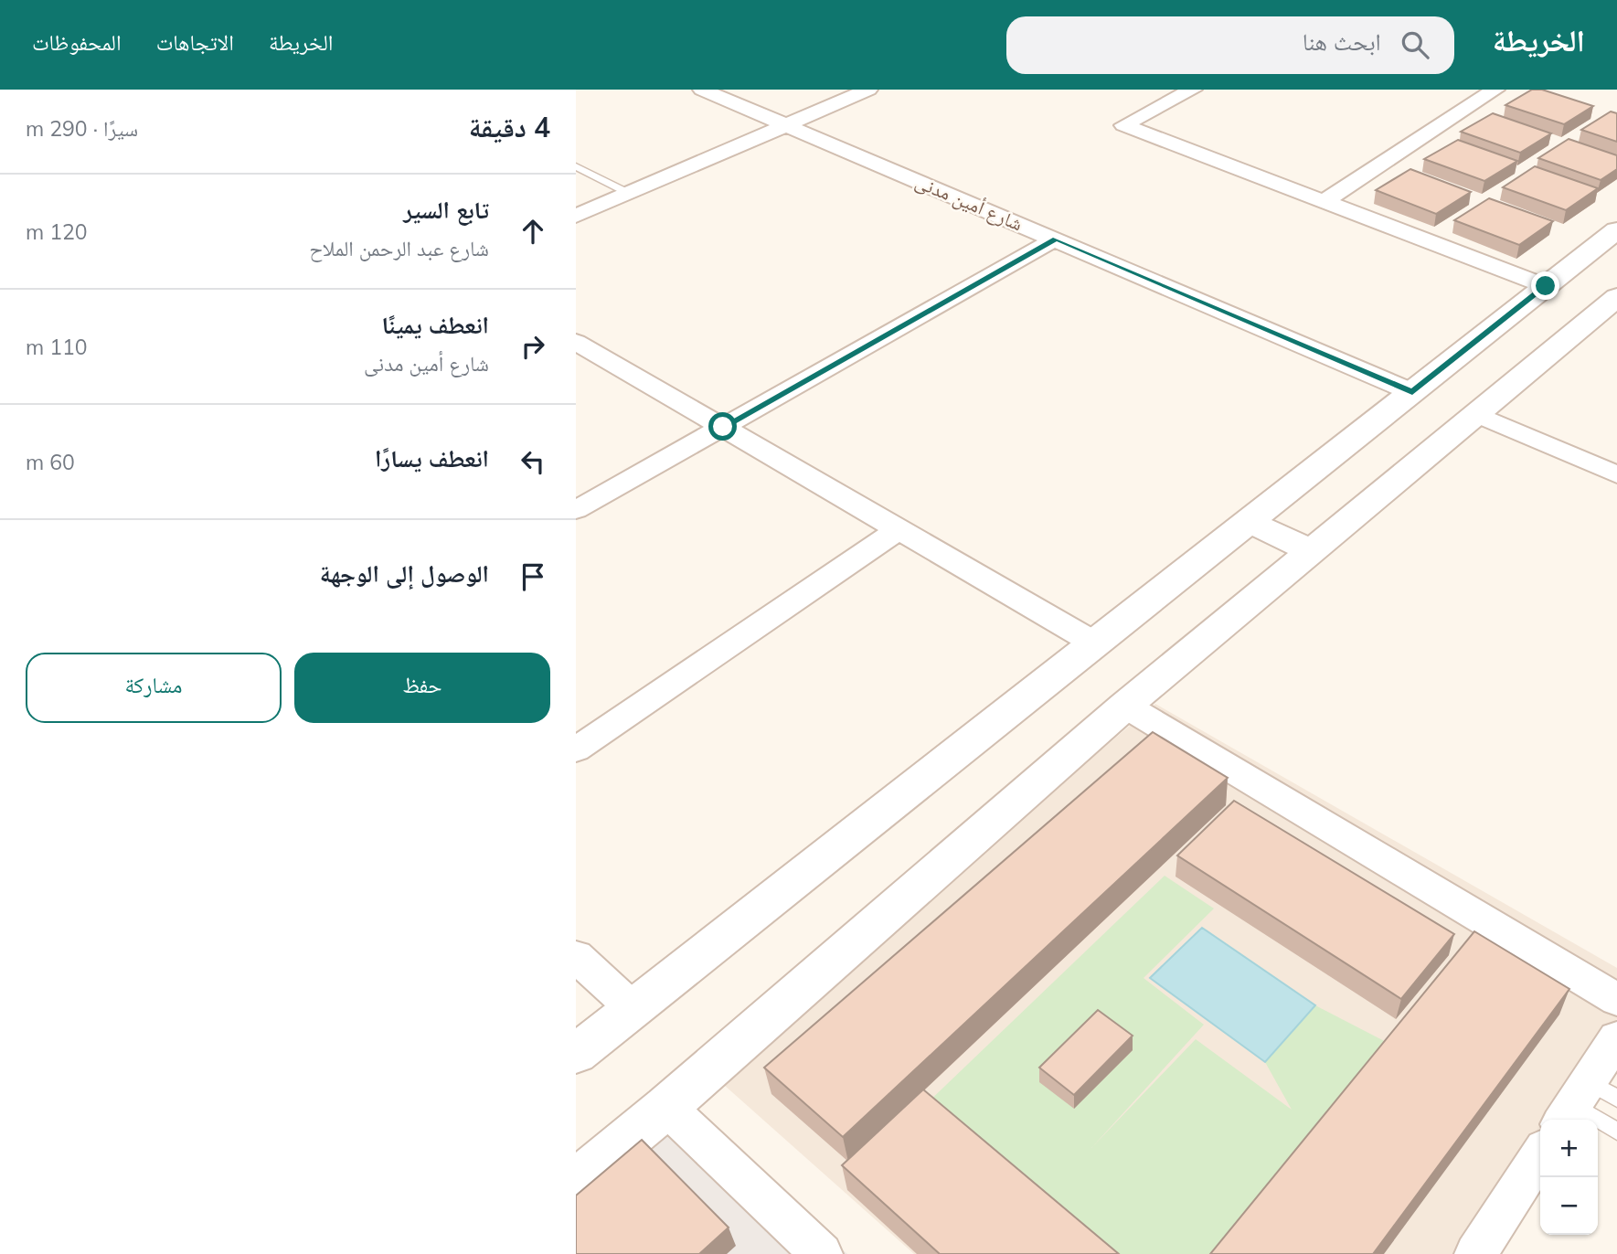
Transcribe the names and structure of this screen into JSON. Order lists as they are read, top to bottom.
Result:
{
  "streets": {
    "street": ["شارع أمين مدنى"]
  },
  "page": {
    "header": "الخريطة",
    "search": "ابحث هنا",
    "nav": ["الخريطة", "الاتجاهات", "المحفوظات"],
    "heading": ["4 دقيقة", "سيرًا · 290 m"],
    "list": [
      ["تابع السير", "شارع عبد الرحمن الملاح", "120 m"],
      ["انعطف يمينًا", "شارع أمين مدنى", "110 m"],
      ["انعطف يسارًا", "60 m"],
      "الوصول إلى الوجهة"
    ],
    "buttons": ["حفظ", "مشاركة"],
    "map_buttons": ["+", "−"]
  }
}
